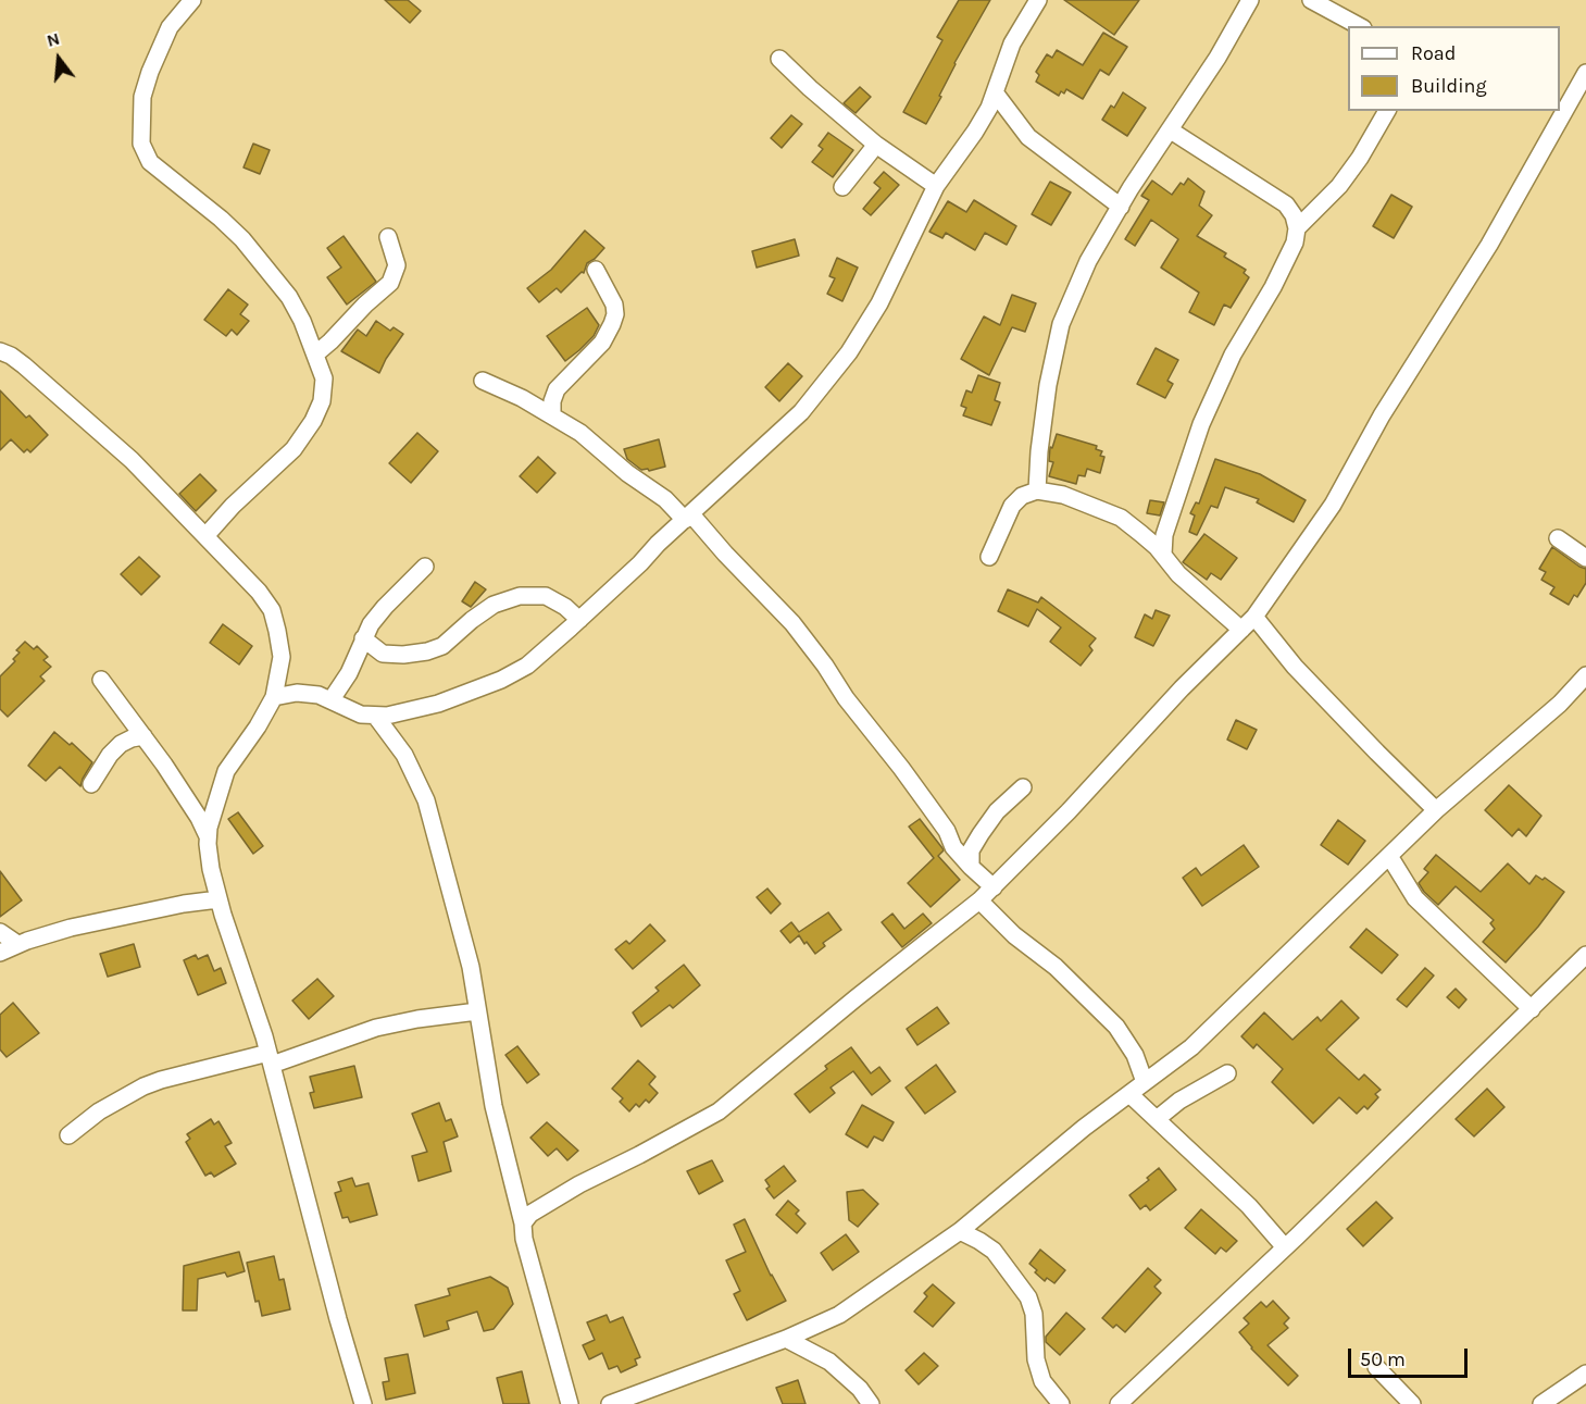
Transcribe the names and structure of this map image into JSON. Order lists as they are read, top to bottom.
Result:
{
  "legend": ["Road", "Building"],
  "scale_bar": "50 m",
  "north": "top"
}
